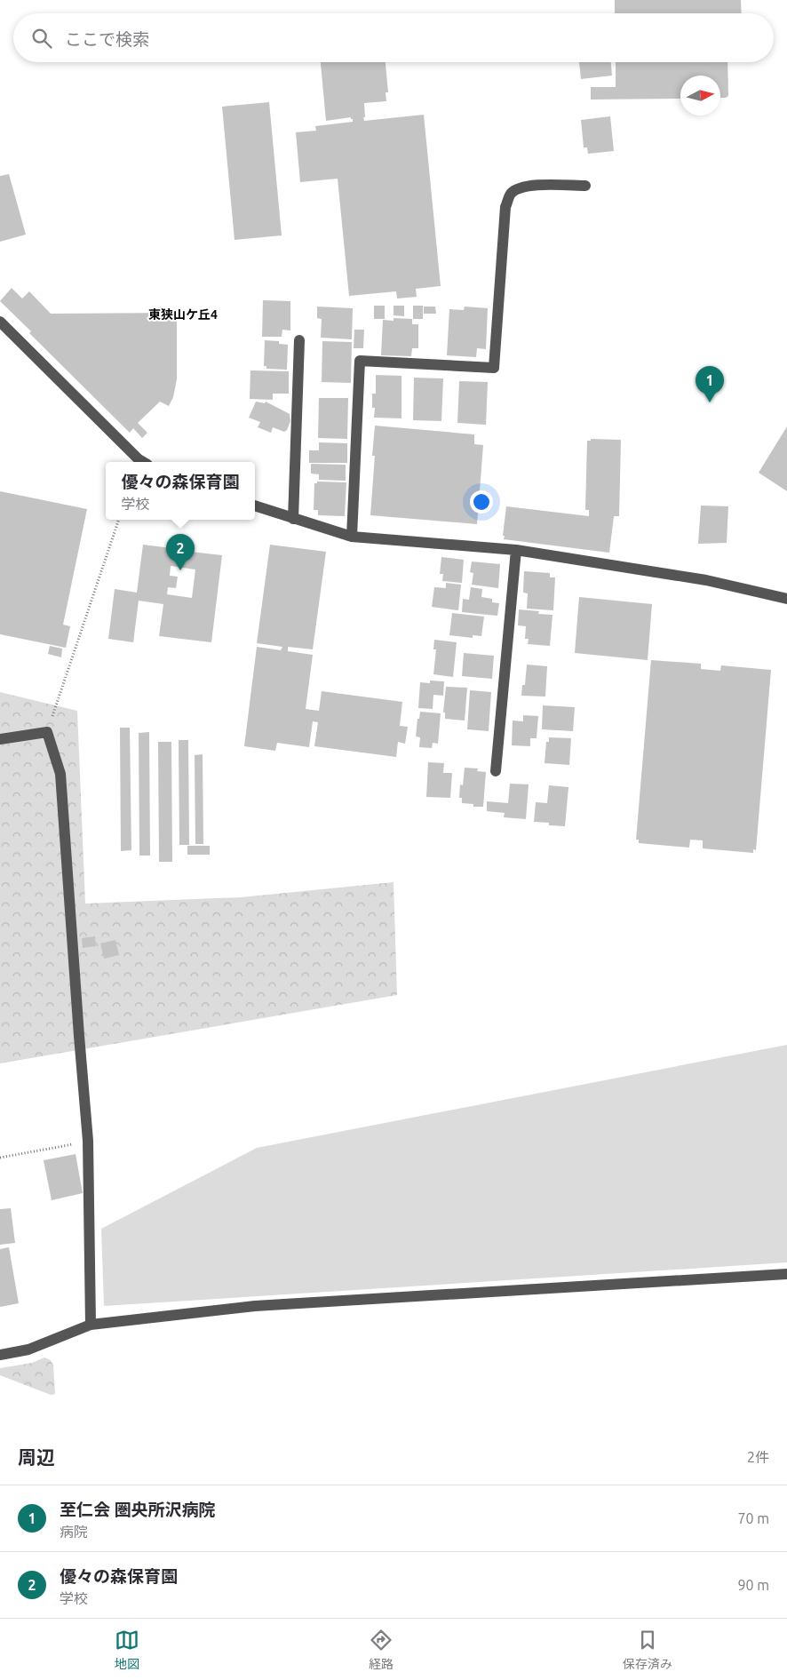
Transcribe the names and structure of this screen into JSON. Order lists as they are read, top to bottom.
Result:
{
  "districts": ["東狭山ケ丘4"],
  "north": "right",
  "page": {
    "search": "ここで検索",
    "pins": ["1", "2"],
    "popup": ["優々の森保育園", "学校"],
    "heading": ["周辺", "2件"],
    "list": [
      {
        "mark": "1",
        "name": "至仁会 圏央所沢病院",
        "note": "病院",
        "value": "70 m"
      },
      {
        "mark": "2",
        "name": "優々の森保育園",
        "note": "学校",
        "value": "90 m"
      }
    ],
    "nav": ["地図", "経路", "保存済み"]
  }
}
